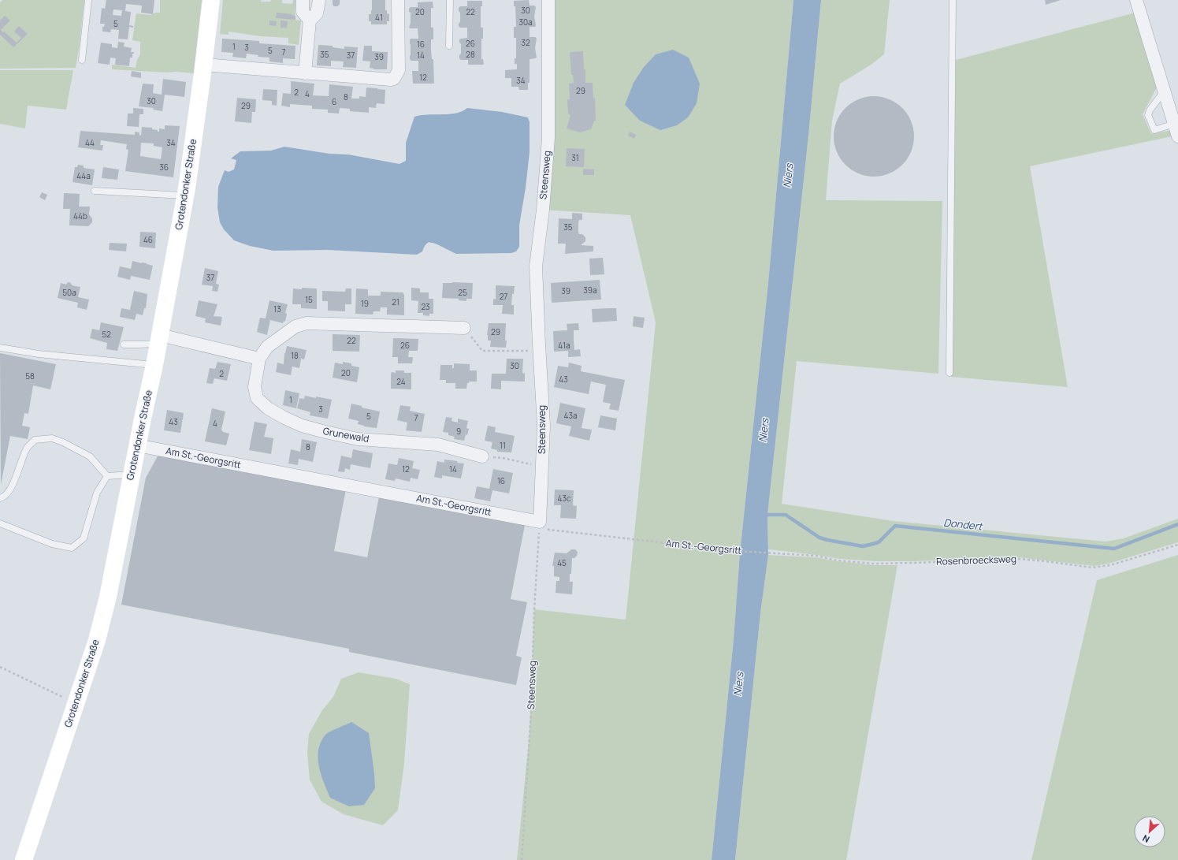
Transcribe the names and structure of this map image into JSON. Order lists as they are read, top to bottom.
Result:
{
  "streets": {
    "main road": ["Grotendonker Straße"],
    "street": ["Steensweg", "Grunewald", "Am St.-Georgsritt"],
    "path": ["Rosenbroecksweg"]
  },
  "crossings": [
    ["Steensweg", "Am St.-Georgsritt"],
    ["Grotendonker Straße", "Am St.-Georgsritt"],
    ["Am St.-Georgsritt", "Rosenbroecksweg"]
  ],
  "water": ["Niers", "Dondert"],
  "house_numbers": [
    "30",
    "20",
    "22",
    "41",
    "30a",
    "5",
    "32",
    "26",
    "16",
    "1",
    "3",
    "5",
    "7",
    "35",
    "28",
    "37",
    "14",
    "39",
    "12",
    "34",
    "29",
    "2",
    "4",
    "8",
    "30",
    "6",
    "29",
    "44",
    "34",
    "31",
    "36",
    "44a",
    "44b",
    "35",
    "46",
    "37",
    "39a",
    "39",
    "50a",
    "25",
    "27",
    "15",
    "21",
    "19",
    "23",
    "13",
    "29",
    "52",
    "22",
    "26",
    "41a",
    "18",
    "30",
    "20",
    "2",
    "58",
    "43",
    "24",
    "1",
    "3",
    "43a",
    "5",
    "7",
    "43",
    "4",
    "9",
    "11",
    "8",
    "12",
    "14",
    "16",
    "43c",
    "45"
  ],
  "north": "bottom left"
}
